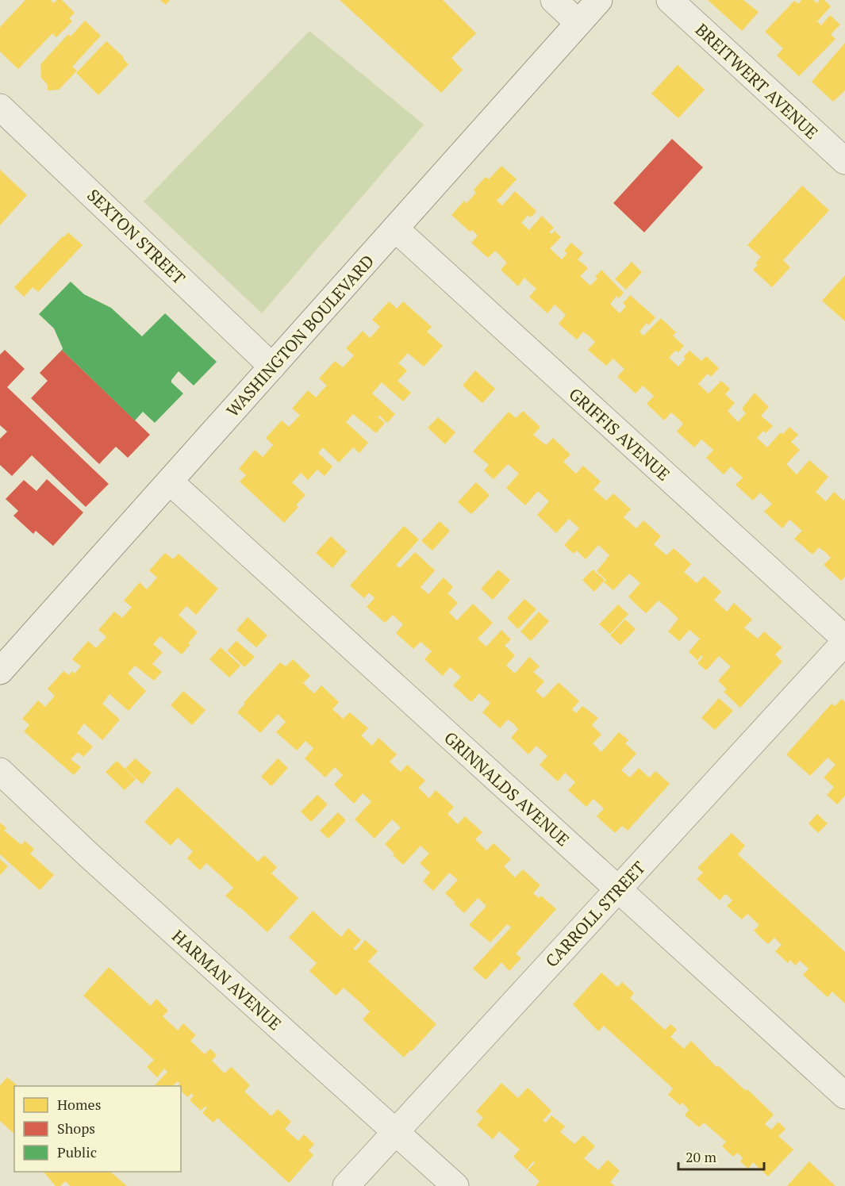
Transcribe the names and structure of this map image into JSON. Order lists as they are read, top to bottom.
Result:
{
  "streets": {
    "street": [
      "BREITWERT AVENUE",
      "SEXTON STREET",
      "WASHINGTON BOULEVARD",
      "GRIFFIS AVENUE",
      "GRINNALDS AVENUE",
      "CARROLL STREET",
      "HARMAN AVENUE"
    ]
  },
  "crossings": [
    ["SEXTON STREET", "WASHINGTON BOULEVARD"],
    ["WASHINGTON BOULEVARD", "GRIFFIS AVENUE"],
    ["WASHINGTON BOULEVARD", "GRINNALDS AVENUE"],
    ["GRIFFIS AVENUE", "CARROLL STREET"],
    ["GRINNALDS AVENUE", "CARROLL STREET"],
    ["CARROLL STREET", "HARMAN AVENUE"]
  ],
  "legend": ["Homes", "Shops", "Public"],
  "scale_bar": "20 m"
}
